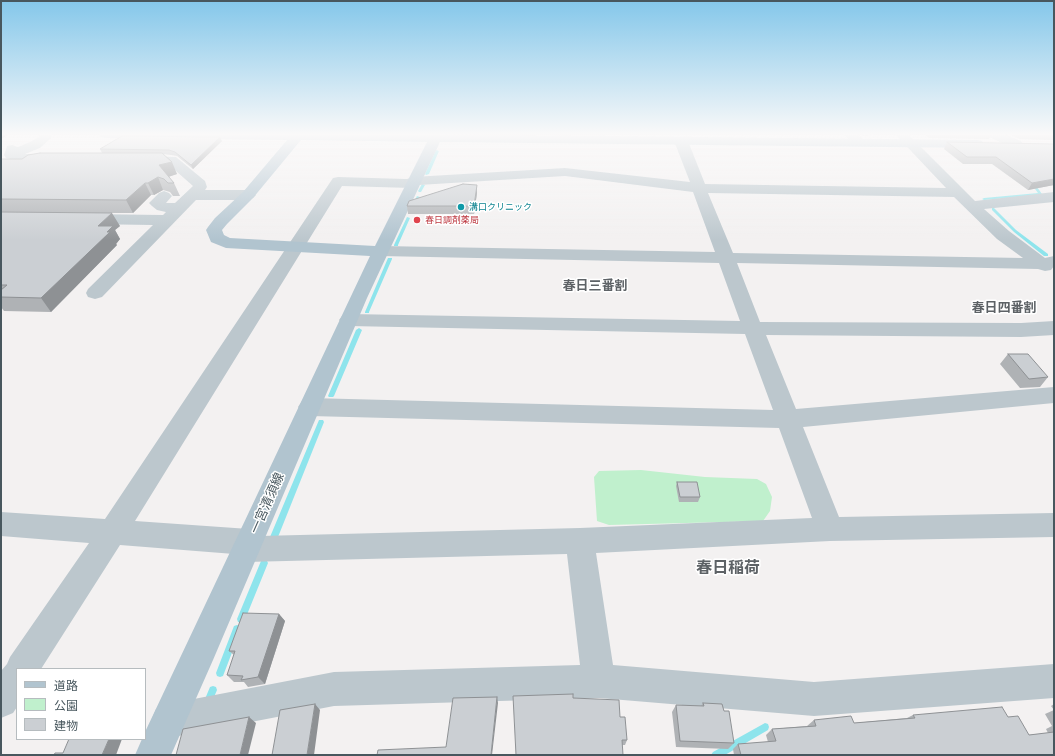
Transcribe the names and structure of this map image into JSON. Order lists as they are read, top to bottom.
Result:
{
  "streets": {
    "main road": ["一宮清須線"]
  },
  "districts": ["春日三番割", "春日四番割", "春日稲荷"],
  "places": ["溝口クリニック", "春日調剤薬局"],
  "legend": ["道路", "公園", "建物"]
}
